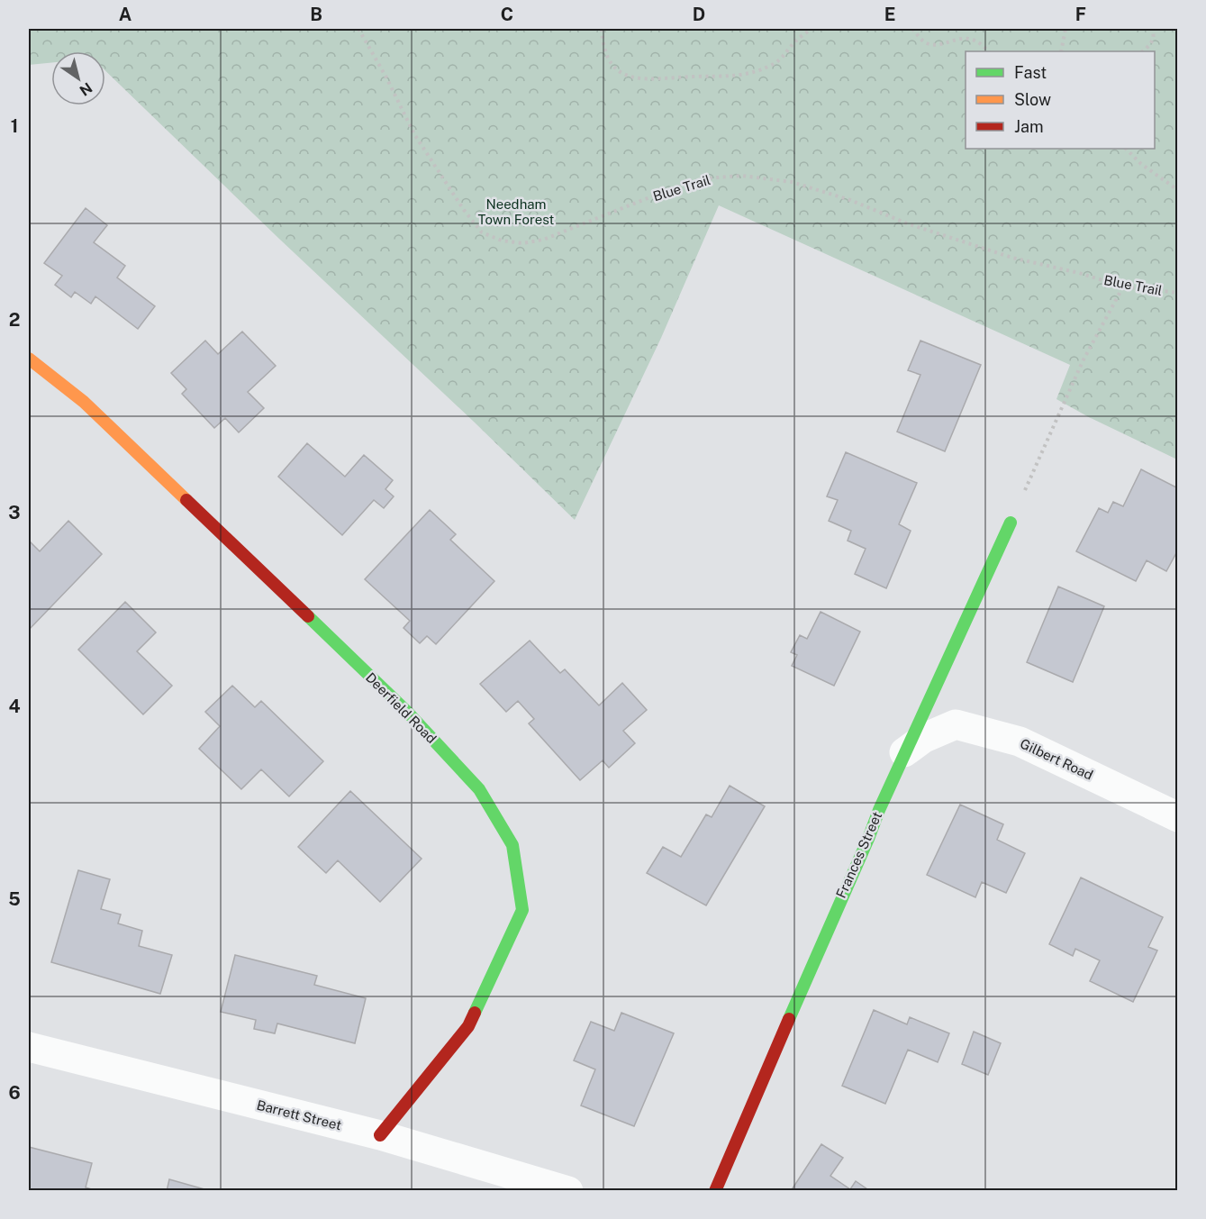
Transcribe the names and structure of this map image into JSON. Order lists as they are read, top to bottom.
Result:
{
  "streets": {
    "street": [
      "Deerfield Road",
      "Gilbert Road",
      "Frances Street",
      "Barrett Street"
    ],
    "path": ["Blue Trail"]
  },
  "crossings": [
    ["Deerfield Road", "Barrett Street"],
    ["Gilbert Road", "Frances Street"]
  ],
  "parks": ["Needham Town Forest"],
  "legend": ["Fast", "Slow", "Jam"],
  "north": "bottom right",
  "grid": {
    "columns": [
      "A",
      "B",
      "C",
      "D",
      "E",
      "F"
    ],
    "rows": [
      "1",
      "2",
      "3",
      "4",
      "5",
      "6"
    ]
  }
}
